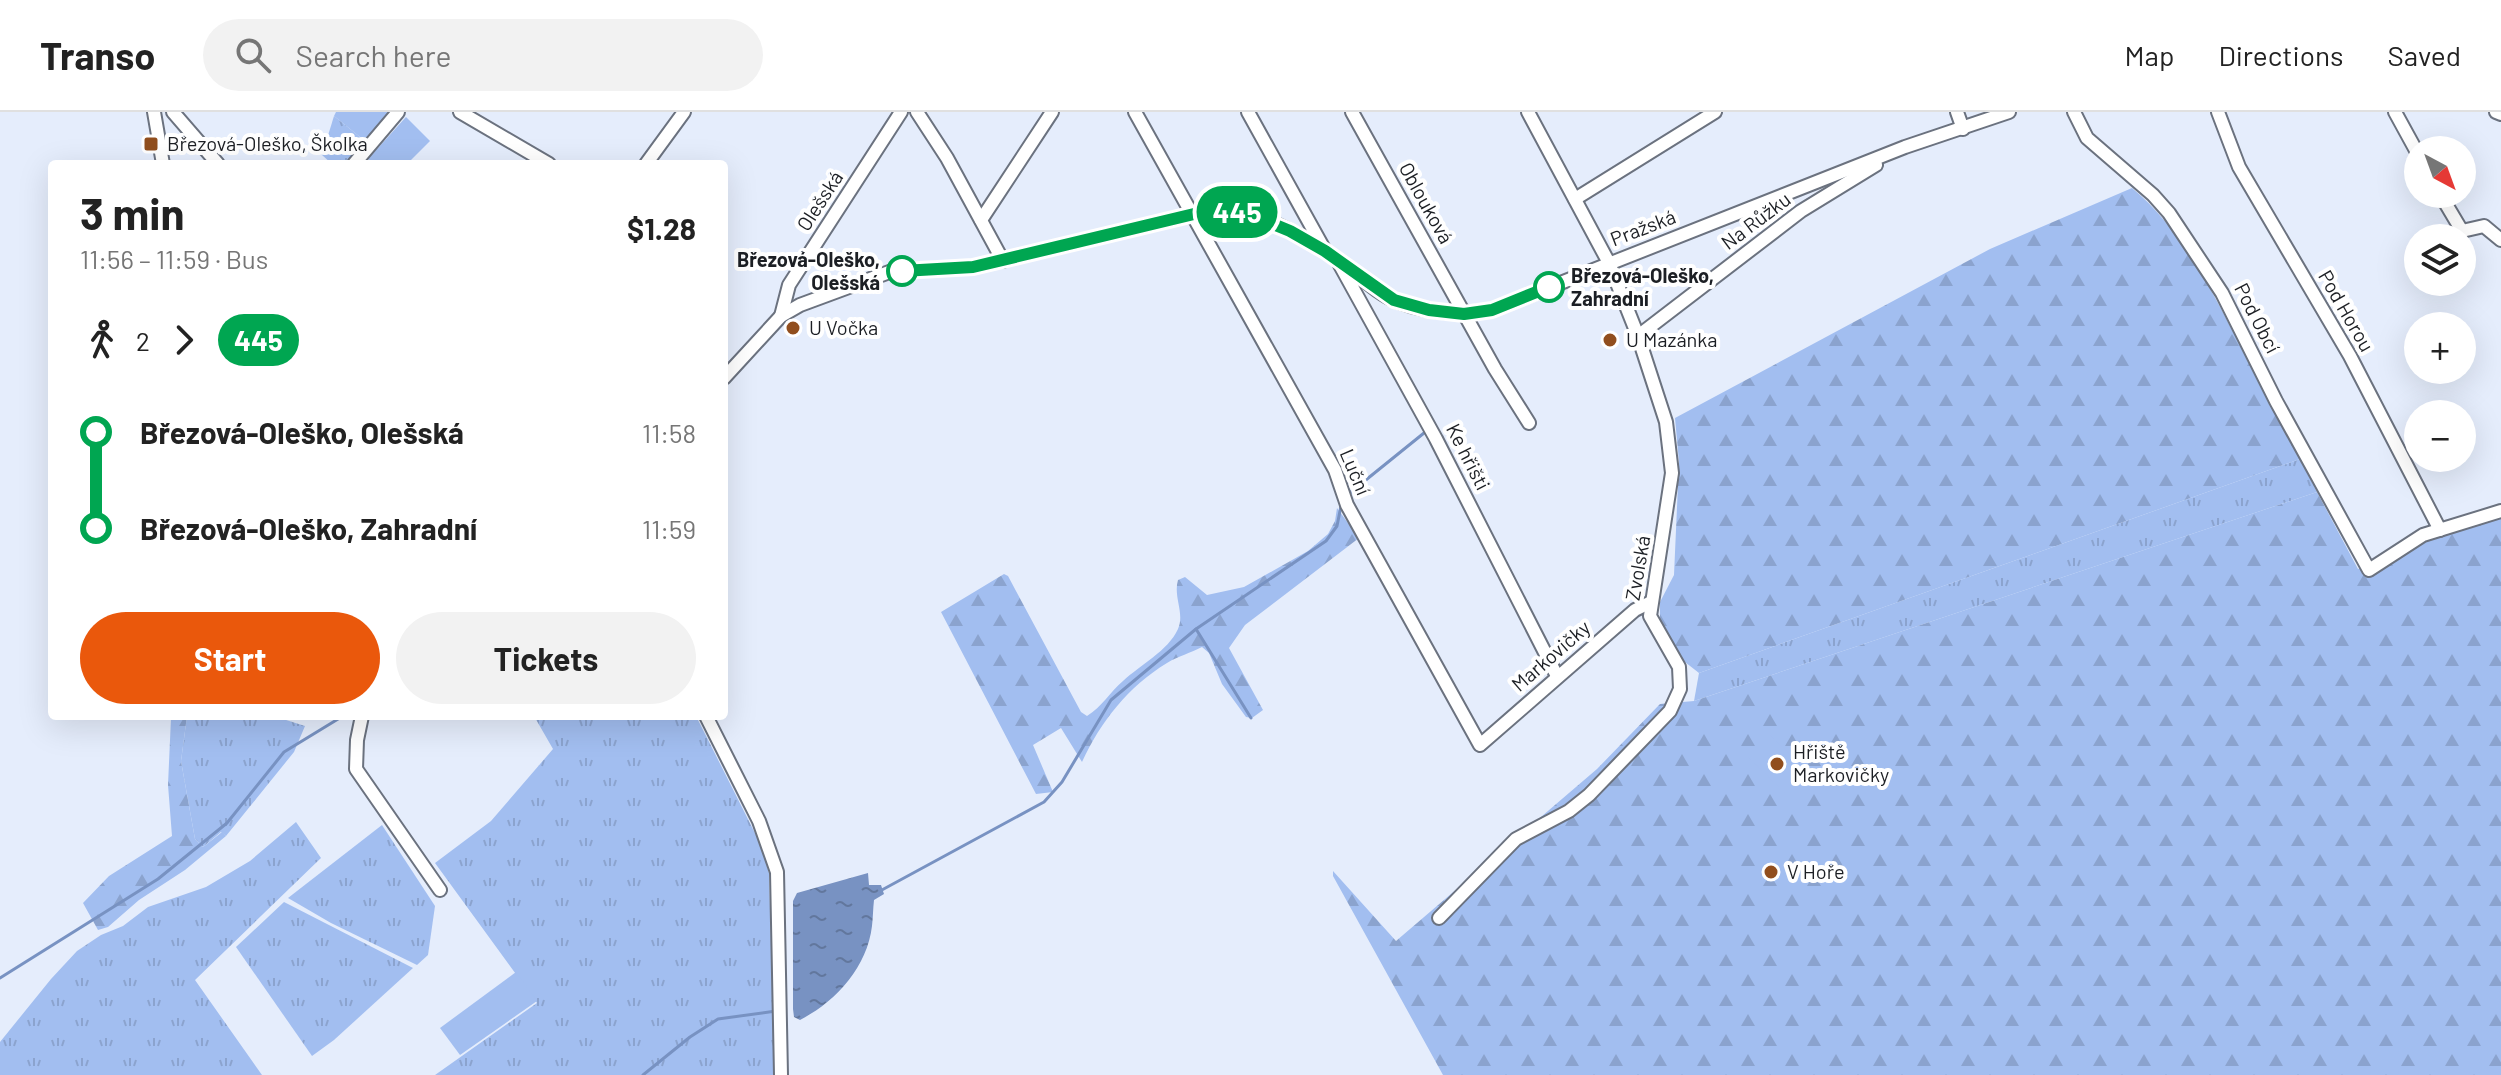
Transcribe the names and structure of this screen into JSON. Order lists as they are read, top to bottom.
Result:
{
  "streets": {
    "street": [
      "Olešská",
      "Oblouková",
      "Na Růžku",
      "Pražská",
      "Pod Horou",
      "Pod Obcí",
      "Ke hřišti",
      "Luční",
      "Zvolská",
      "Markovičky"
    ]
  },
  "crossings": [
    ["Olešská", "Pražská"],
    ["Oblouková", "Pražská"],
    ["Na Růžku", "Pražská"],
    ["Na Růžku", "Zvolská"],
    ["Pražská", "Ke hřišti"],
    ["Pražská", "Luční"],
    ["Pražská", "Zvolská"],
    ["Pod Horou", "Pod Obcí"],
    ["Ke hřišti", "Markovičky"],
    ["Luční", "Markovičky"],
    ["Zvolská", "Markovičky"]
  ],
  "places": {
    "transit": ["Březová-Oleško, Školka"],
    "other": [
      "Březová-Oleško, Olešská",
      "Březová-Oleško, Zahradní",
      "U Vočka",
      "U Mazánka",
      "Hřiště Markovičky",
      "V Hoře"
    ]
  },
  "lines": ["bus line 445"],
  "north": "bottom right",
  "page": {
    "header": "Transo",
    "search": "Search here",
    "nav": ["Map", "Directions", "Saved"],
    "on_map": "445",
    "map_buttons": ["+", "−"],
    "heading": ["3 min", "11:56 – 11:59 · Bus", "$1.28"],
    "legs": ["2", "445"],
    "list": [
      {
        "name": "Březová-Oleško, Olešská",
        "value": "11:58"
      },
      {
        "name": "Březová-Oleško, Zahradní",
        "value": "11:59"
      }
    ],
    "buttons": ["Start", "Tickets"]
  }
}
